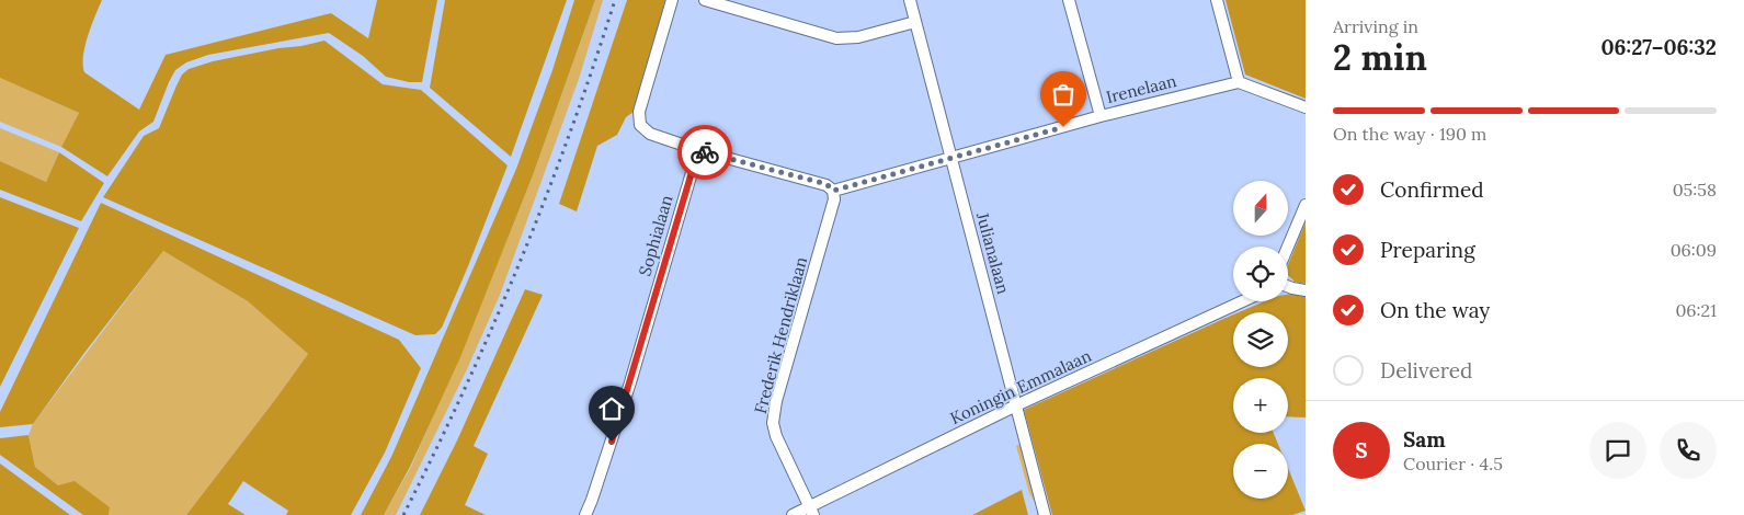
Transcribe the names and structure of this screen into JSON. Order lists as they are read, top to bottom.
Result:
{
  "streets": {
    "street": [
      "Irenelaan",
      "Sophialaan",
      "Julianalaan",
      "Frederik Hendriklaan",
      "Koningin Emmalaan"
    ]
  },
  "crossings": [
    ["Irenelaan", "Julianalaan"],
    ["Irenelaan", "Frederik Hendriklaan"],
    ["Julianalaan", "Koningin Emmalaan"],
    ["Frederik Hendriklaan", "Koningin Emmalaan"]
  ],
  "north": "top",
  "page": {
    "heading": ["2 min", "Arriving in", "06:27–06:32"],
    "panel": ["Sam", "Courier · 4.5"],
    "bar": "On the way · 190 m",
    "list": [
      ["Confirmed", "05:58"],
      ["Preparing", "06:09"],
      ["On the way", "06:21"],
      "Delivered"
    ],
    "map_buttons": ["+", "−"],
    "round": "S"
  }
}
